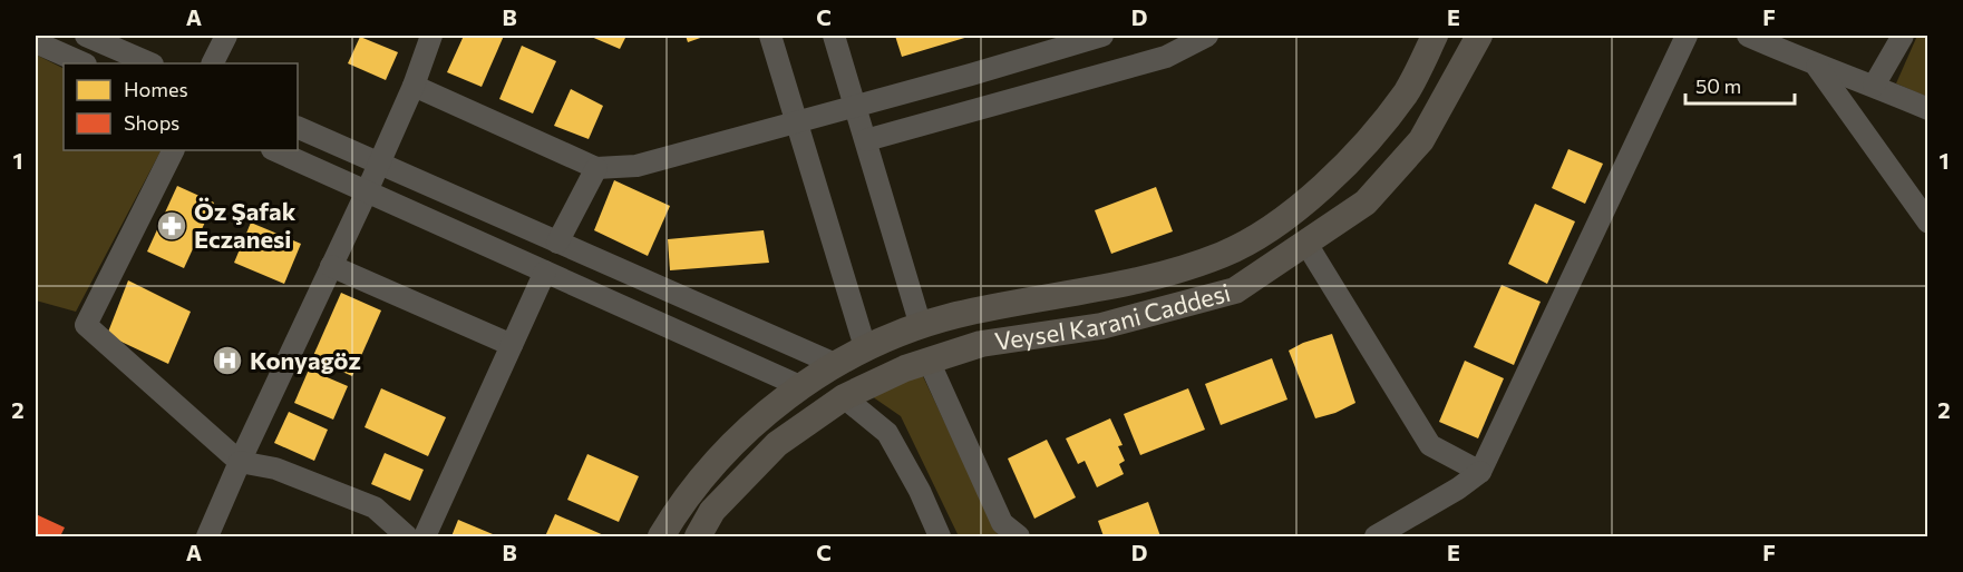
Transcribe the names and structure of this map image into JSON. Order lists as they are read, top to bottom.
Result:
{
  "streets": {
    "main road": ["Veysel Karani Caddesi"]
  },
  "places": {
    "pharmacy": ["Öz Şafak Eczanesi"],
    "hospital": ["Konyagöz"]
  },
  "legend": ["Homes", "Shops"],
  "scale_bar": "50 m",
  "grid": {
    "columns": [
      "A",
      "B",
      "C",
      "D",
      "E",
      "F"
    ],
    "rows": ["1", "2"]
  }
}
